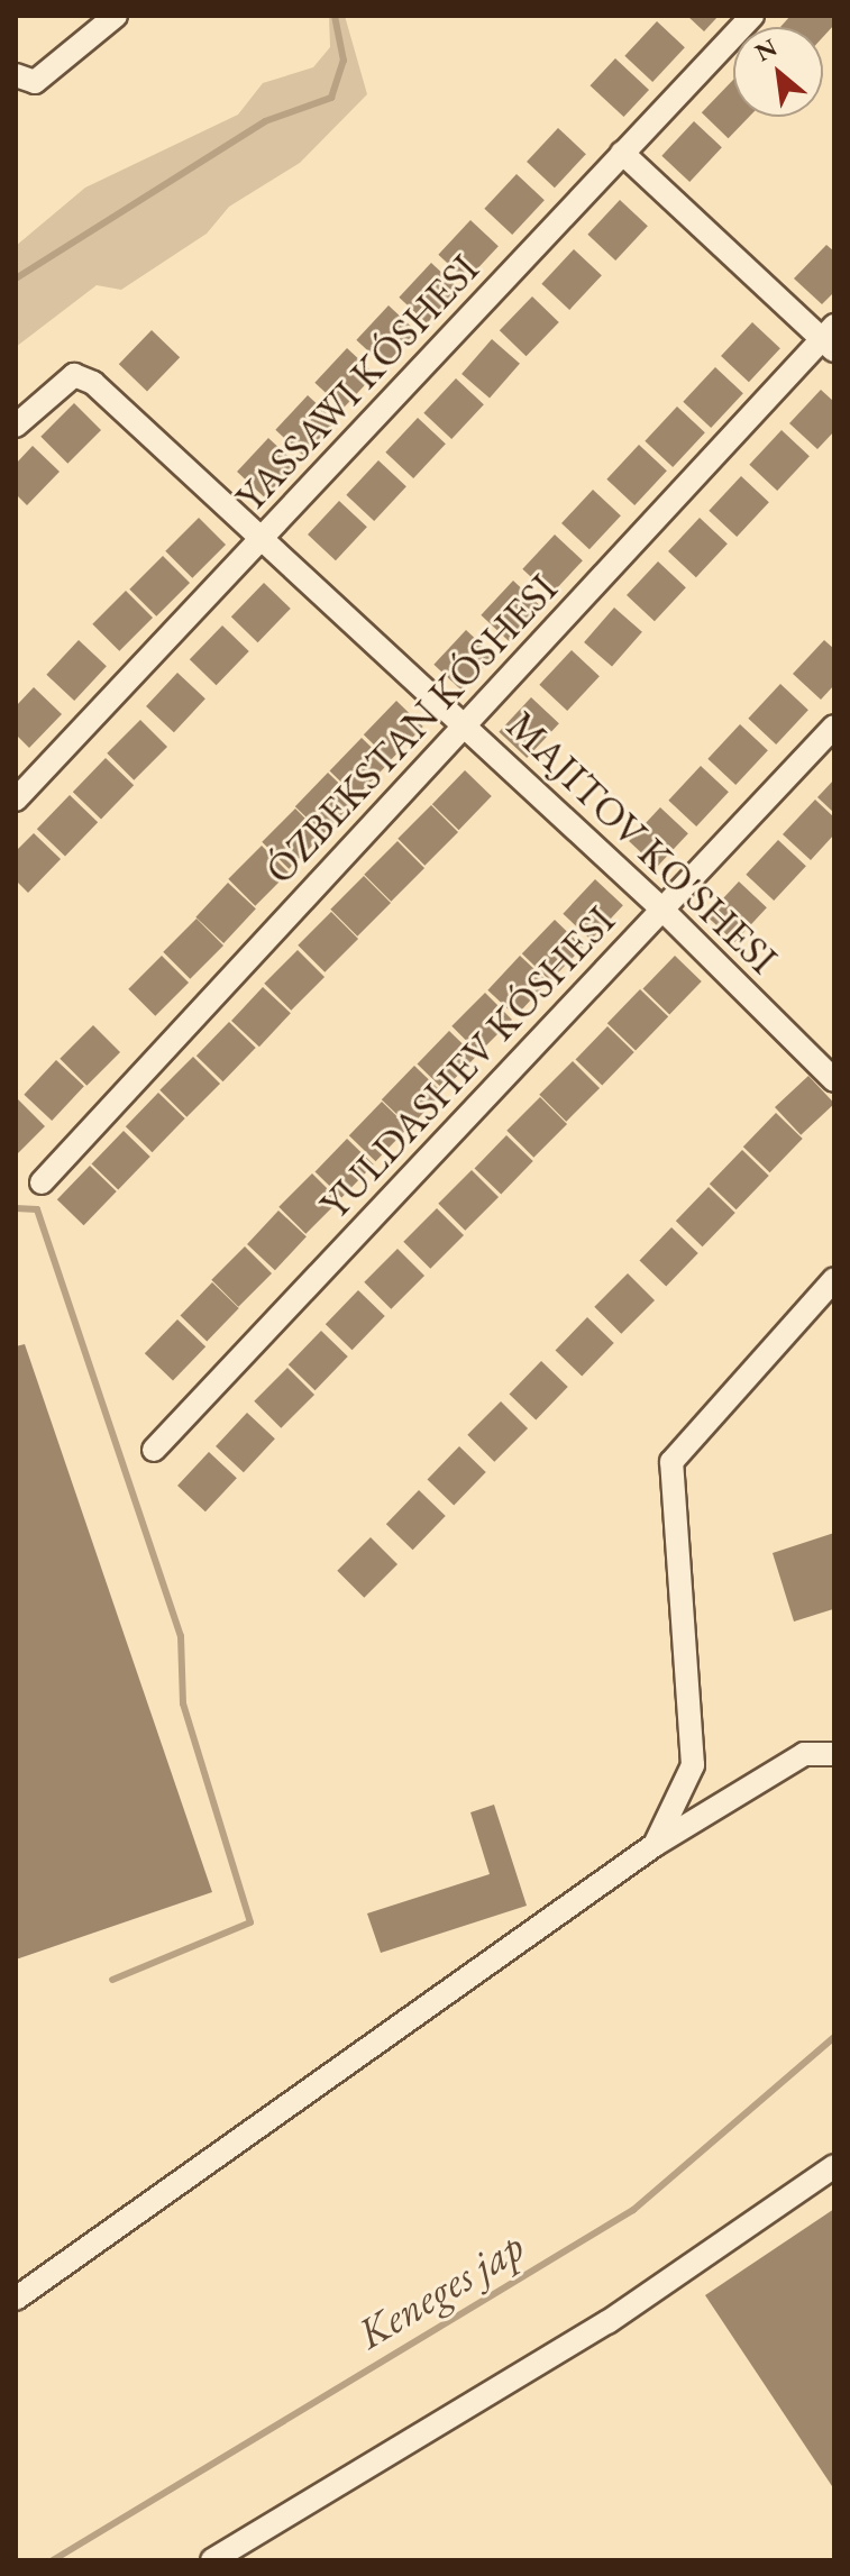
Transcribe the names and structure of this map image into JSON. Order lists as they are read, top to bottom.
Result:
{
  "streets": {
    "street": [
      "YASSAWI KÓSHESI",
      "ÓZBEKSTAN KÓSHESI",
      "MAJITOV KO'SHESI",
      "YULDASHEV KÓSHESI"
    ]
  },
  "crossings": [
    ["YASSAWI KÓSHESI", "MAJITOV KO'SHESI"],
    ["ÓZBEKSTAN KÓSHESI", "MAJITOV KO'SHESI"],
    ["MAJITOV KO'SHESI", "YULDASHEV KÓSHESI"]
  ],
  "water": ["Keneges jap"],
  "north": "top left"
}
